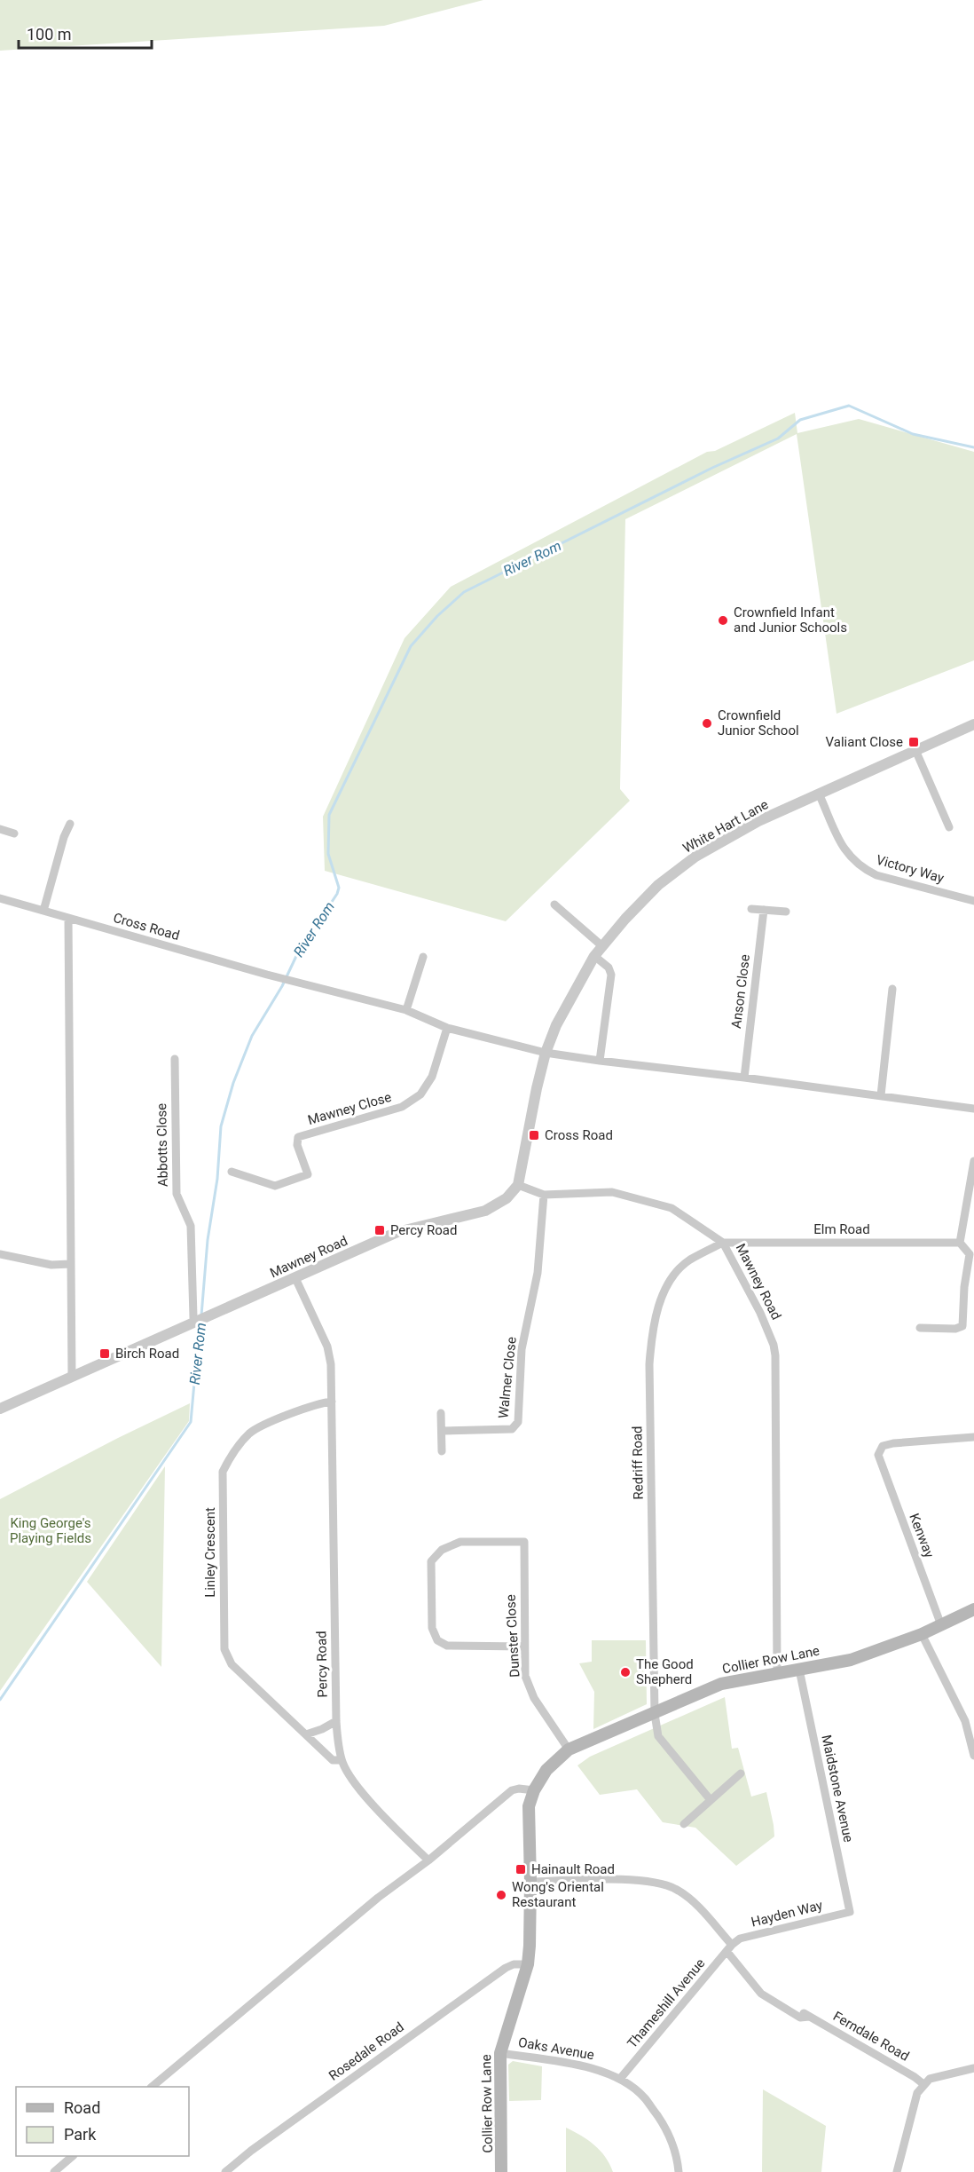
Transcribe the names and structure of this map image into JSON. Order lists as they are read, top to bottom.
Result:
{
  "streets": {
    "main road": ["Collier Row Lane"],
    "street": [
      "White Hart Lane",
      "Victory Way",
      "Cross Road",
      "Anson Close",
      "Mawney Close",
      "Abbotts Close",
      "Elm Road",
      "Mawney Road",
      "Walmer Close",
      "Redriff Road",
      "Kenway",
      "Linley Crescent",
      "Dunster Close",
      "Percy Road",
      "Maidstone Avenue",
      "Hayden Way",
      "Thameshill Avenue",
      "Ferndale Road",
      "Oaks Avenue",
      "Rosedale Road"
    ]
  },
  "crossings": [
    ["White Hart Lane", "Victory Way"],
    ["White Hart Lane", "Cross Road"],
    ["White Hart Lane", "Mawney Road"],
    ["Cross Road", "Anson Close"],
    ["Cross Road", "Mawney Close"],
    ["Abbotts Close", "Mawney Road"],
    ["Elm Road", "Mawney Road"],
    ["Elm Road", "Redriff Road"],
    ["Mawney Road", "Walmer Close"],
    ["Mawney Road", "Redriff Road"],
    ["Mawney Road", "Collier Row Lane"],
    ["Mawney Road", "Percy Road"],
    ["Redriff Road", "Collier Row Lane"],
    ["Kenway", "Collier Row Lane"],
    ["Linley Crescent", "Percy Road"],
    ["Dunster Close", "Collier Row Lane"],
    ["Collier Row Lane", "Maidstone Avenue"],
    ["Collier Row Lane", "Ferndale Road"],
    ["Collier Row Lane", "Oaks Avenue"],
    ["Collier Row Lane", "Rosedale Road"],
    ["Maidstone Avenue", "Hayden Way"],
    ["Hayden Way", "Thameshill Avenue"],
    ["Hayden Way", "Ferndale Road"],
    ["Thameshill Avenue", "Ferndale Road"],
    ["Thameshill Avenue", "Oaks Avenue"]
  ],
  "water": ["River Rom"],
  "parks": ["King George's Playing Fields"],
  "places": {
    "other": [
      "Crownfield Infant and Junior Schools",
      "Crownfield Junior School",
      "The Good Shepherd",
      "Wong's Oriental Restaurant"
    ],
    "transit": [
      "Valiant Close",
      "Cross Road",
      "Percy Road",
      "Birch Road",
      "Hainault Road"
    ]
  },
  "legend": ["Road", "Park"],
  "scale_bar": "100 m"
}
